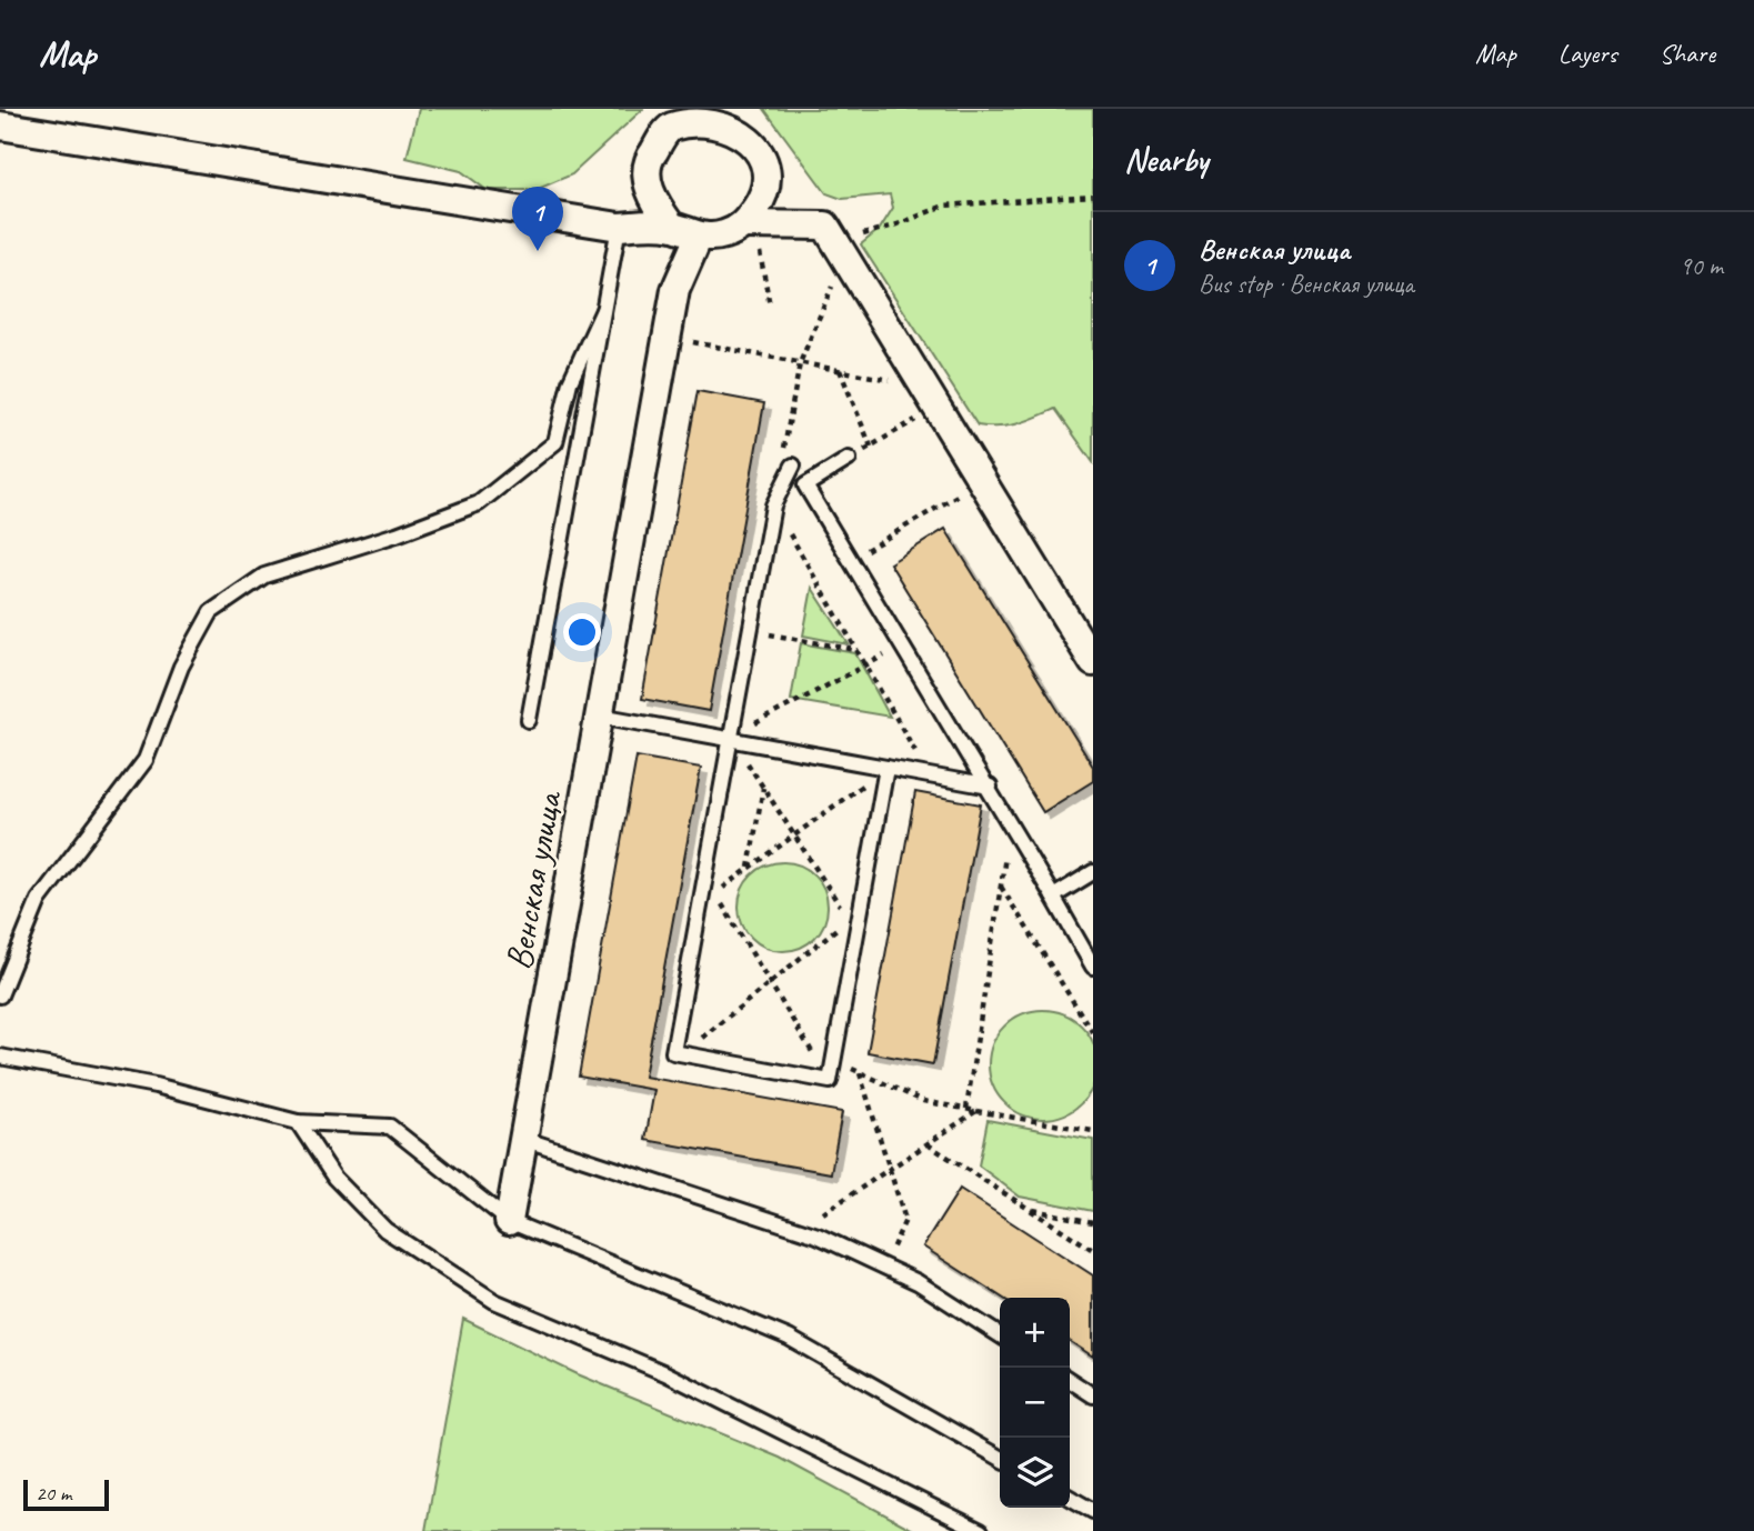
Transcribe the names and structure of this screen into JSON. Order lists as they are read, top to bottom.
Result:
{
  "streets": {
    "street": ["Венская улица"]
  },
  "scale_bar": "20 m",
  "page": {
    "header": "Map",
    "nav": ["Map", "Layers", "Share"],
    "heading": "Nearby",
    "pins": "1",
    "list": [
      {
        "mark": "1",
        "name": "Венская улица",
        "note": "Bus stop · Венская улица",
        "value": "90 m"
      }
    ],
    "map_buttons": ["+", "−"],
    "scale": "20 m"
  }
}
